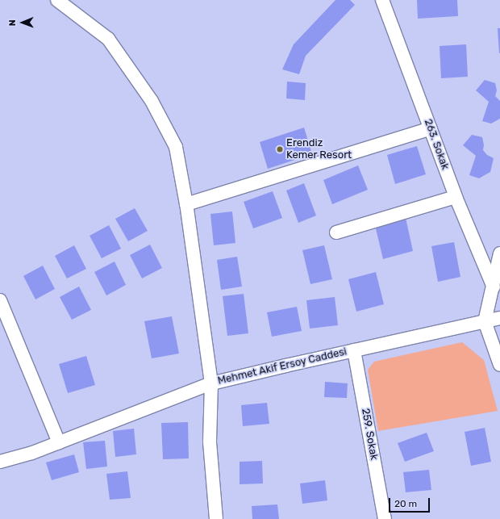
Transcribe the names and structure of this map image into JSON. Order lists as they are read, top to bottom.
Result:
{
  "streets": {
    "street": ["263. Sokak", "Mehmet Akif Ersoy Caddesi", "259. Sokak"]
  },
  "crossings": [
    ["Mehmet Akif Ersoy Caddesi", "259. Sokak"]
  ],
  "places": ["Erendiz Kemer Resort"],
  "scale_bar": "20 m",
  "north": "left"
}
